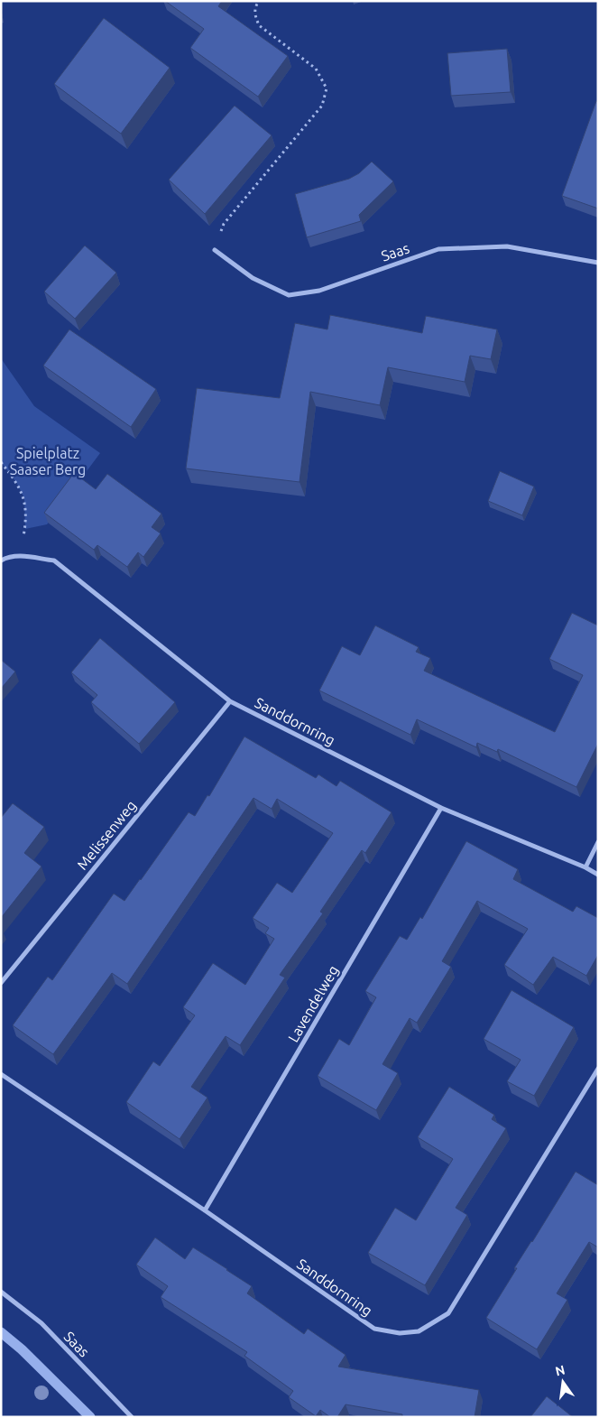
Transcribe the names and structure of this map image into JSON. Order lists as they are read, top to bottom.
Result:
{
  "streets": {
    "street": [
      "Saas",
      "Sanddornring",
      "Melissenweg",
      "Lavendelweg"
    ]
  },
  "crossings": [
    ["Sanddornring", "Melissenweg"],
    ["Sanddornring", "Lavendelweg"]
  ],
  "parks": ["Spielplatz Saaser Berg"],
  "north": "top"
}
